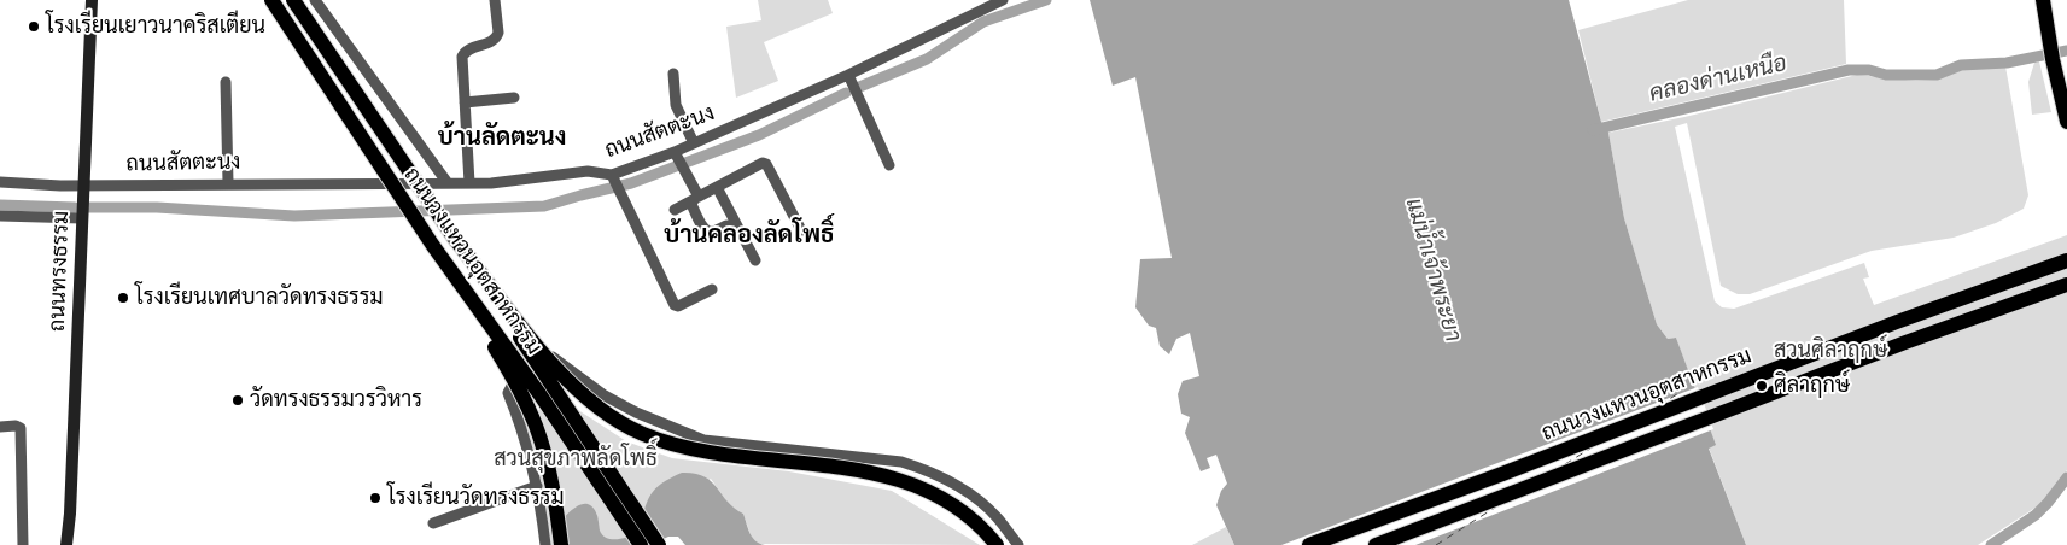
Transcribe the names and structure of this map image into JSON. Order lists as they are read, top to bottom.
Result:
{
  "streets": {
    "main road": ["ถนนวงแหวนอุตสาหกรรม"],
    "street": ["ถนนสัตตะนง", "ถนนทรงธรรม"]
  },
  "crossings": [
    ["ถนนสัตตะนง", "ถนนทรงธรรม"]
  ],
  "districts": ["บ้านลัดตะนง", "บ้านคลองลัดโพธิ์"],
  "water": ["คลองด่านเหนือ", "แม่น้ำเจ้าพระยา"],
  "parks": ["สวนศิลาฤกษ์", "สวนสุขภาพลัดโพธิ์"],
  "places": [
    "โรงเรียนเยาวนาคริสเตียน",
    "โรงเรียนเทศบาลวัดทรงธรรม",
    "ศิลาฤกษ์",
    "วัดทรงธรรมวรวิหาร",
    "โรงเรียนวัดทรงธรรม"
  ]
}
